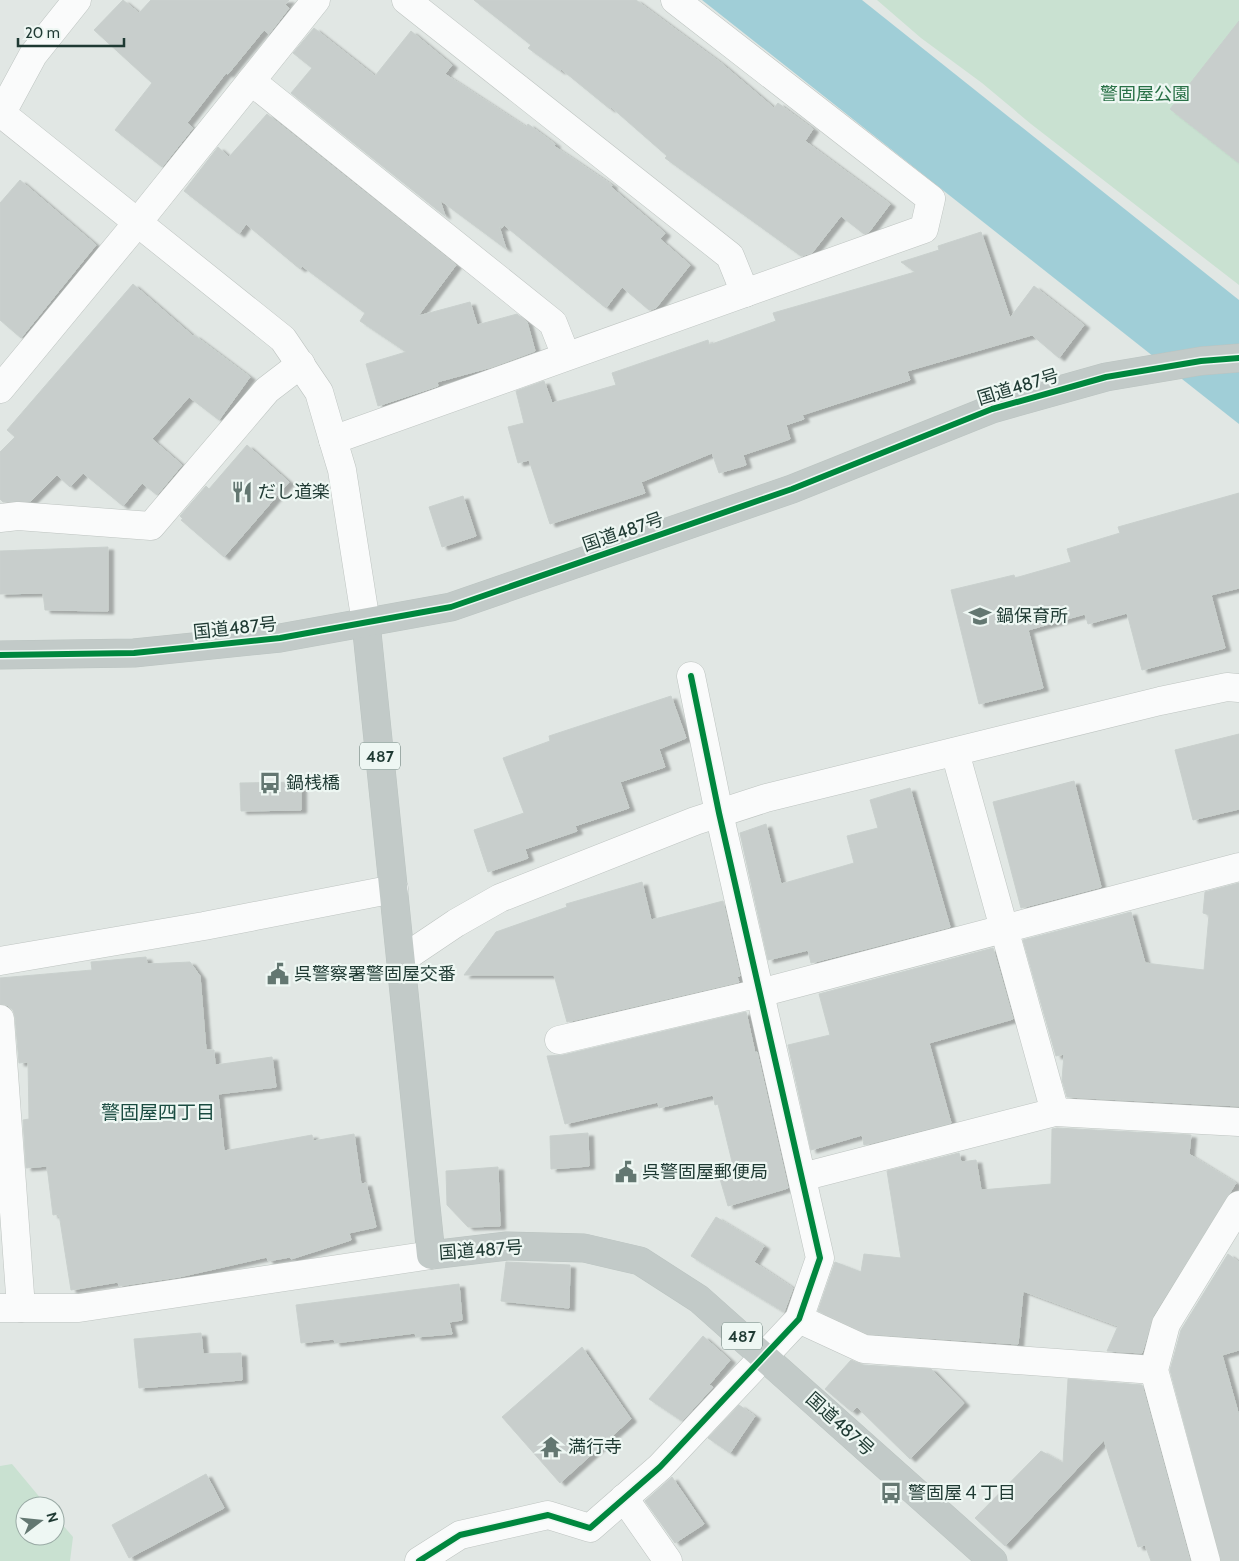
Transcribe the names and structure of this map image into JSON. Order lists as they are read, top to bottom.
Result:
{
  "streets": {
    "highway": ["国道487号", "487"]
  },
  "districts": ["警固屋四丁目"],
  "parks": ["警固屋公園"],
  "places": {
    "restaurant": ["だし道楽"],
    "school or university": ["鍋保育所"],
    "bus stop": ["鍋桟橋", "警固屋４丁目"],
    "public building": ["呉警察署警固屋交番", "呉警固屋郵便局"],
    "temple": ["満行寺"]
  },
  "scale_bar": "20 m",
  "north": "right"
}
